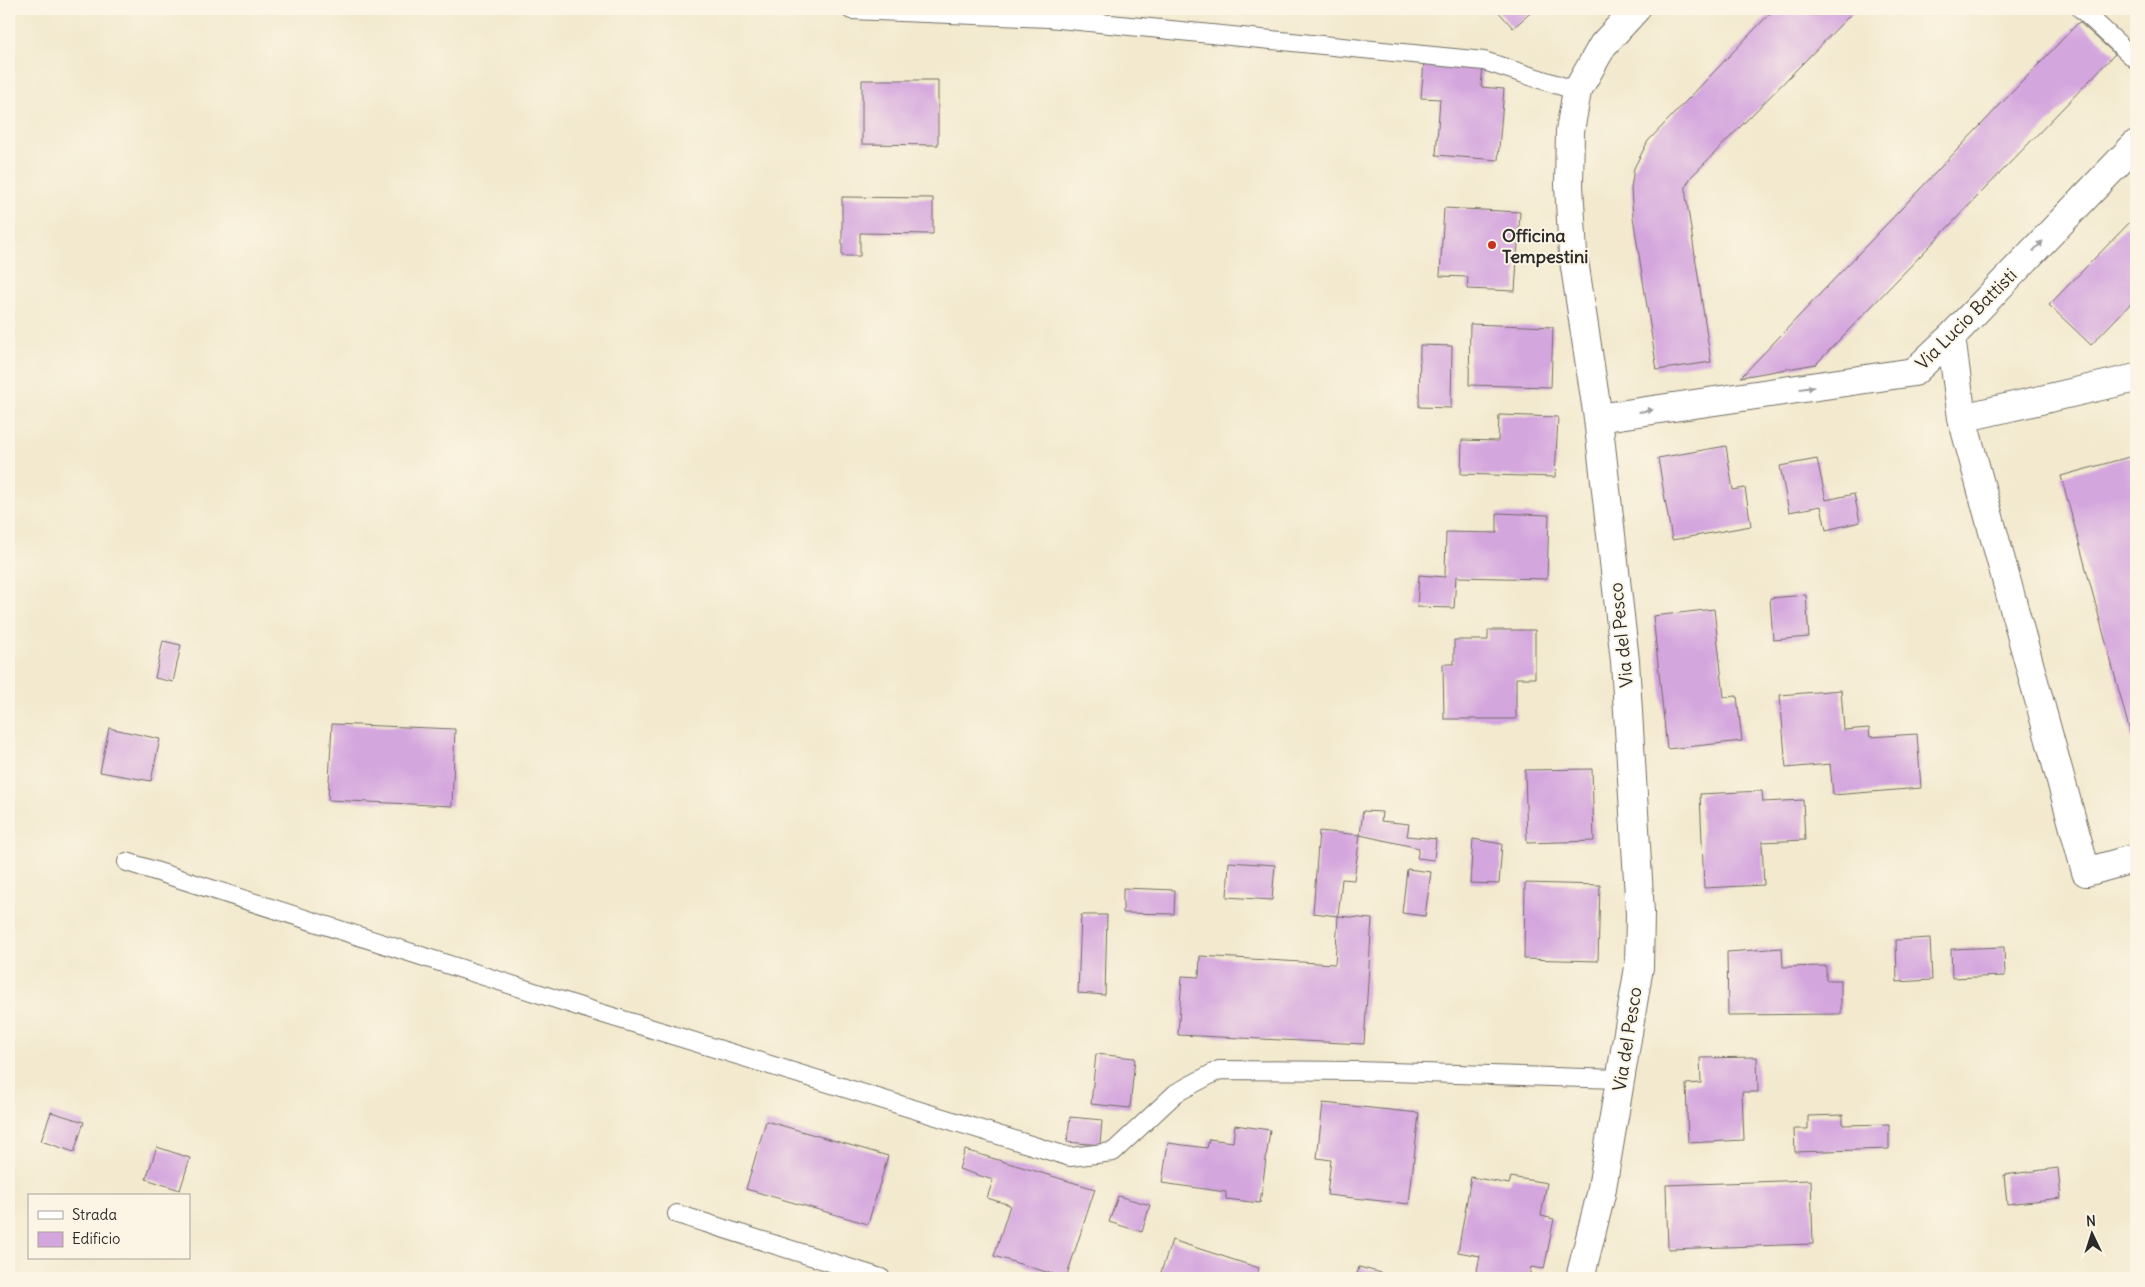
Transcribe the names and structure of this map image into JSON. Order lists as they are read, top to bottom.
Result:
{
  "streets": {
    "street": ["Via Lucio Battisti", "Via del Pesco"]
  },
  "crossings": [
    ["Via Lucio Battisti", "Via del Pesco"]
  ],
  "one_way": ["Via Lucio Battisti"],
  "places": ["Officina Tempestini"],
  "legend": ["Strada", "Edificio"],
  "north": "top"
}
